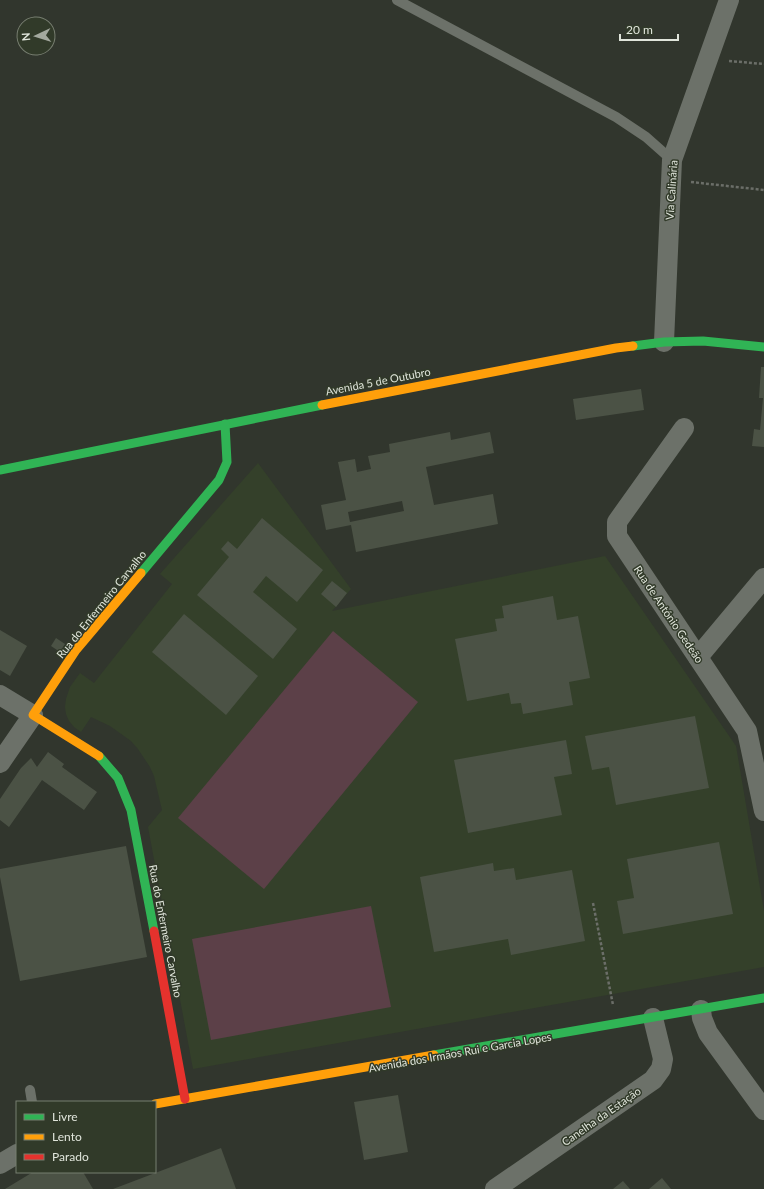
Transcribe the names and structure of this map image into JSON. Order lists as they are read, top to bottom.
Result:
{
  "streets": {
    "street": [
      "Via Calinária",
      "Avenida 5 de Outubro",
      "Rua do Enfermeiro Carvalho",
      "Rua de António Gedeão",
      "Avenida dos Irmãos Rui e Garcia Lopes",
      "Canelha da Estação"
    ]
  },
  "crossings": [
    ["Via Calinária", "Avenida 5 de Outubro"],
    ["Avenida 5 de Outubro", "Rua do Enfermeiro Carvalho"],
    ["Rua do Enfermeiro Carvalho", "Avenida dos Irmãos Rui e Garcia Lopes"],
    ["Avenida dos Irmãos Rui e Garcia Lopes", "Canelha da Estação"]
  ],
  "legend": ["Livre", "Lento", "Parado"],
  "scale_bar": "20 m",
  "north": "left"
}
